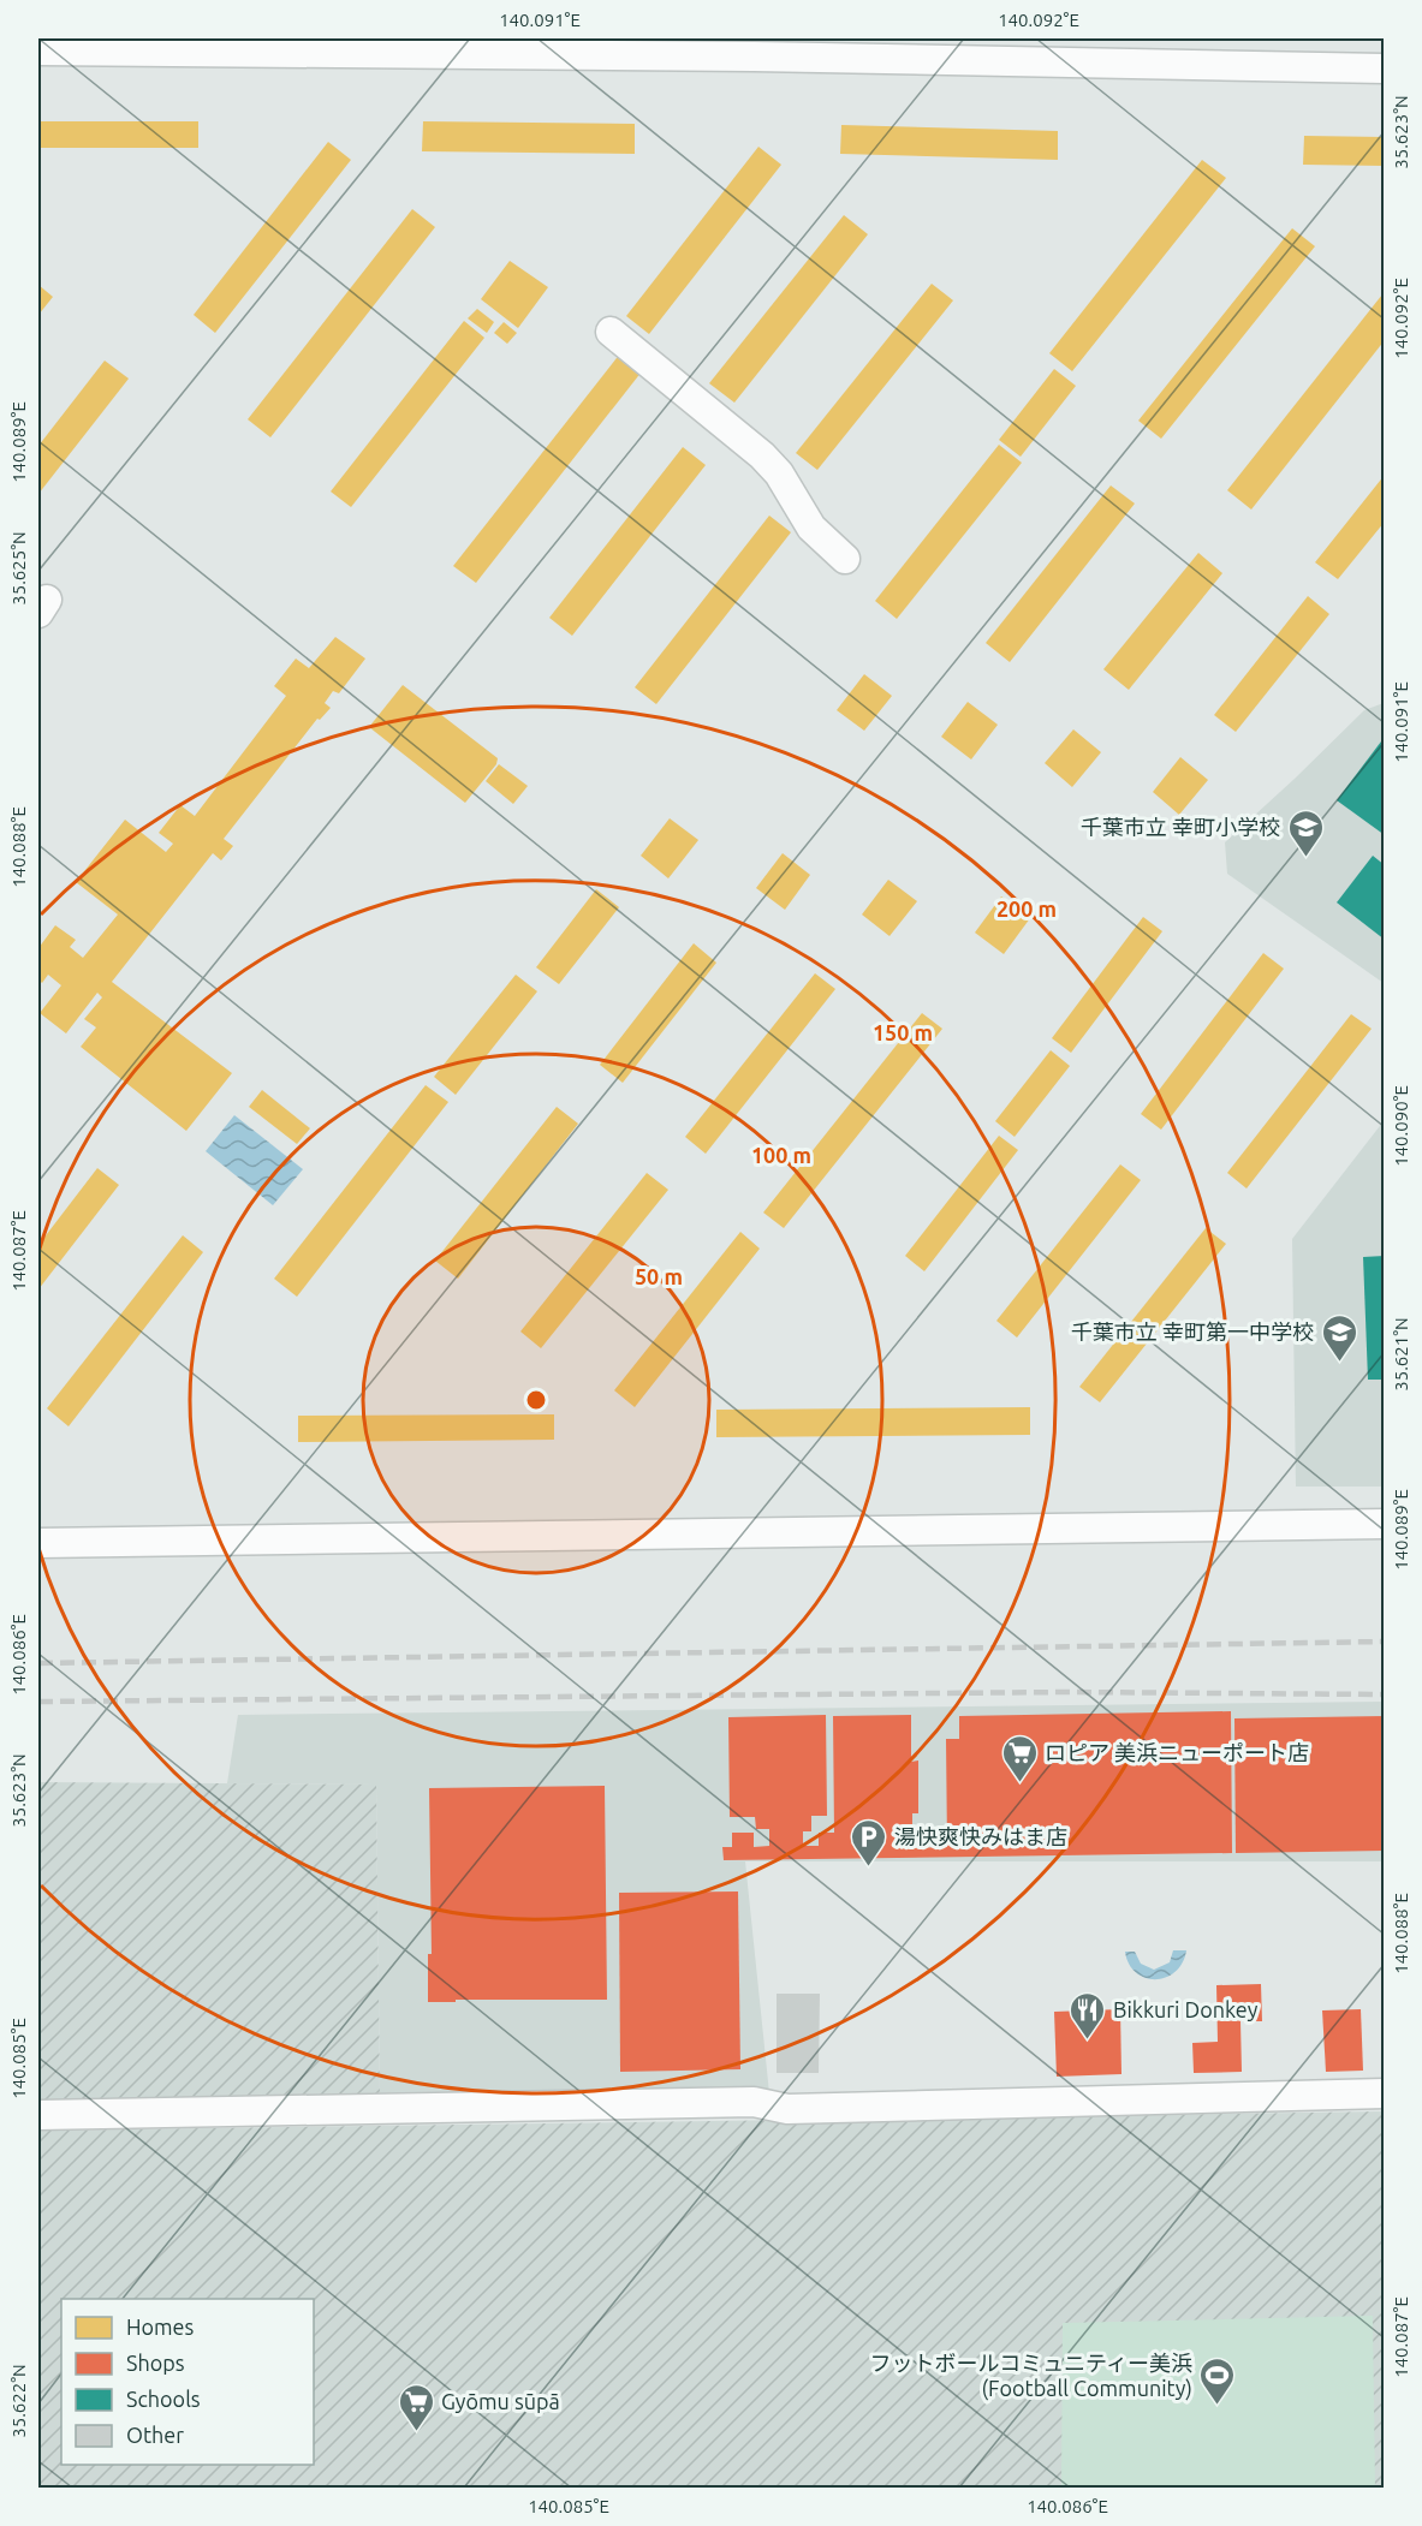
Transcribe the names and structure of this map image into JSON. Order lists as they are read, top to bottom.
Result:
{
  "places": {
    "school or university": ["千葉市立 幸町小学校", "千葉市立 幸町第一中学校"],
    "supermarket": ["ロピア 美浜ニューポート店", "Gyōmu sūpā"],
    "parking": ["湯快爽快みはま店"],
    "restaurant": ["Bikkuri Donkey"],
    "sports": ["フットボールコミュニティー美浜 (Football Community)"]
  },
  "legend": [
    "Homes",
    "Shops",
    "Schools",
    "Other"
  ],
  "coordinates": [
    "140.091°E",
    "140.092°E",
    "35.623°N",
    "140.089°E",
    "35.625°N",
    "140.088°E",
    "140.090°E",
    "140.087°E",
    "35.621°N",
    "140.086°E",
    "140.085°E",
    "35.622°N"
  ],
  "rings": [
    "200 m",
    "150 m",
    "100 m",
    "50 m"
  ]
}
